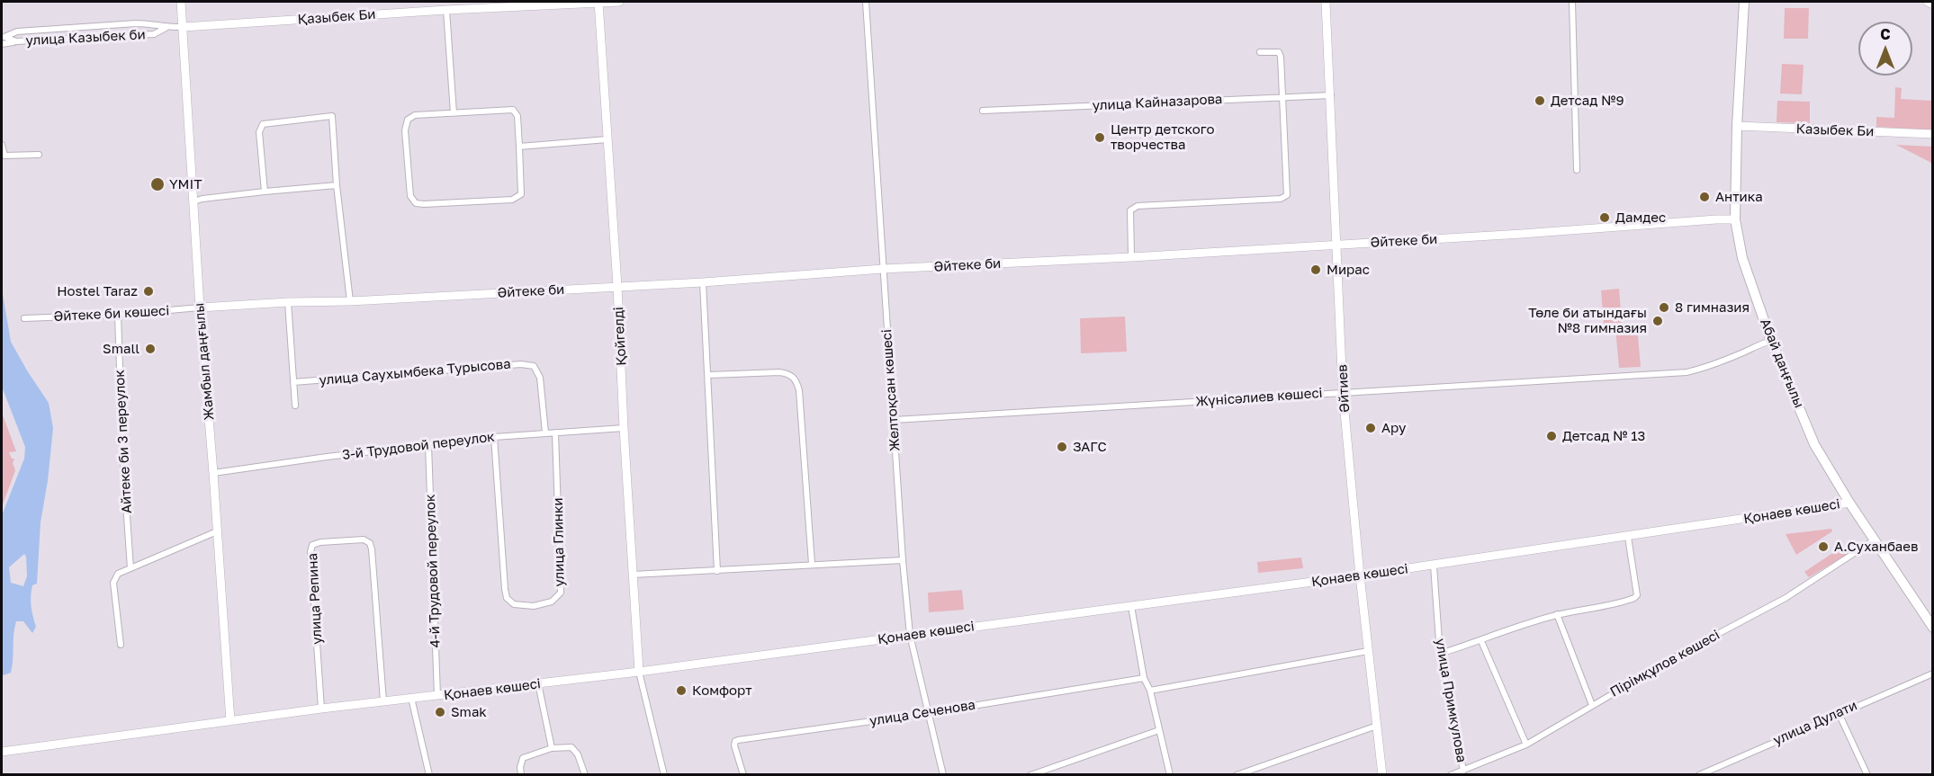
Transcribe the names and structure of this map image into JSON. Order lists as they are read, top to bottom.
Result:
{
  "streets": {
    "main road": ["Абай даңғылы"],
    "street": [
      "Қазыбек Би",
      "улица Казыбек би",
      "улица Кайназарова",
      "Казыбек Би",
      "Әйтеке би",
      "Әйтеке би көшесі",
      "Қойгелді",
      "Жамбыл даңғылы",
      "улица Саухымбека Турысова",
      "Әйтиев",
      "Желтоқсан көшесі",
      "Жүнісәлиев көшесі",
      "Айтеке би 3 переулок",
      "3-й Трудовой переулок",
      "Қонаев көшесі",
      "улица Глинки",
      "4-й Трудовой переулок",
      "улица Репина",
      "Пірімқұлов көшесі",
      "улица Примкулова",
      "улица Сеченова",
      "улица Дулати"
    ]
  },
  "crossings": [
    ["Қазыбек Би", "улица Казыбек би"],
    ["Қазыбек Би", "Қойгелді"],
    ["Қазыбек Би", "Жамбыл даңғылы"],
    ["улица Казыбек би", "Жамбыл даңғылы"],
    ["улица Кайназарова", "Әйтиев"],
    ["Казыбек Би", "Абай даңғылы"],
    ["Әйтеке би", "Әйтеке би көшесі"],
    ["Әйтеке би", "Қойгелді"],
    ["Әйтеке би", "Жамбыл даңғылы"],
    ["Әйтеке би", "Абай даңғылы"],
    ["Әйтеке би", "Әйтиев"],
    ["Әйтеке би", "Желтоқсан көшесі"],
    ["Әйтеке би көшесі", "Жамбыл даңғылы"],
    ["Әйтеке би көшесі", "Айтеке би 3 переулок"],
    ["Қойгелді", "3-й Трудовой переулок"],
    ["Қойгелді", "Қонаев көшесі"],
    ["Жамбыл даңғылы", "3-й Трудовой переулок"],
    ["Жамбыл даңғылы", "Қонаев көшесі"],
    ["Абай даңғылы", "Жүнісәлиев көшесі"],
    ["Абай даңғылы", "Қонаев көшесі"],
    ["Абай даңғылы", "Пірімқұлов көшесі"],
    ["улица Саухымбека Турысова", "3-й Трудовой переулок"],
    ["Әйтиев", "Жүнісәлиев көшесі"],
    ["Әйтиев", "Қонаев көшесі"],
    ["Желтоқсан көшесі", "Жүнісәлиев көшесі"],
    ["Желтоқсан көшесі", "Қонаев көшесі"],
    ["Желтоқсан көшесі", "улица Сеченова"],
    ["3-й Трудовой переулок", "улица Глинки"],
    ["3-й Трудовой переулок", "4-й Трудовой переулок"],
    ["Қонаев көшесі", "4-й Трудовой переулок"],
    ["Қонаев көшесі", "улица Репина"],
    ["Қонаев көшесі", "улица Примкулова"],
    ["Пірімқұлов көшесі", "улица Примкулова"]
  ],
  "places": [
    "Детсад №9",
    "Центр детского творчества",
    "YMIT",
    "Антика",
    "Дамдес",
    "Мирас",
    "Hostel Taraz",
    "8 гимназия",
    "Төле би атындағы №8 гимназия",
    "Small",
    "Ару",
    "Детсад № 13",
    "ЗАГС",
    "А.Суханбаев",
    "Комфорт",
    "Smak"
  ],
  "north": "top"
}
